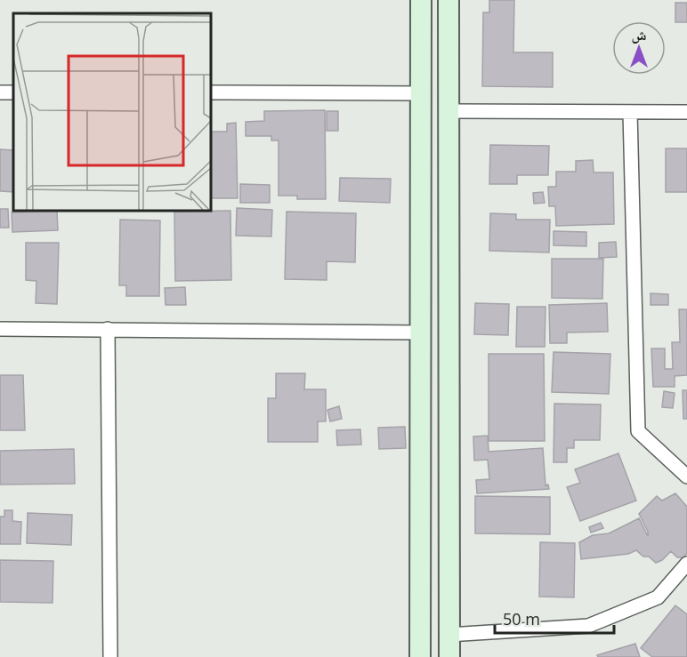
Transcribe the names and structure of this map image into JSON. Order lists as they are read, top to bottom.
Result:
{
  "scale_bar": "50 m",
  "north": "top"
}
